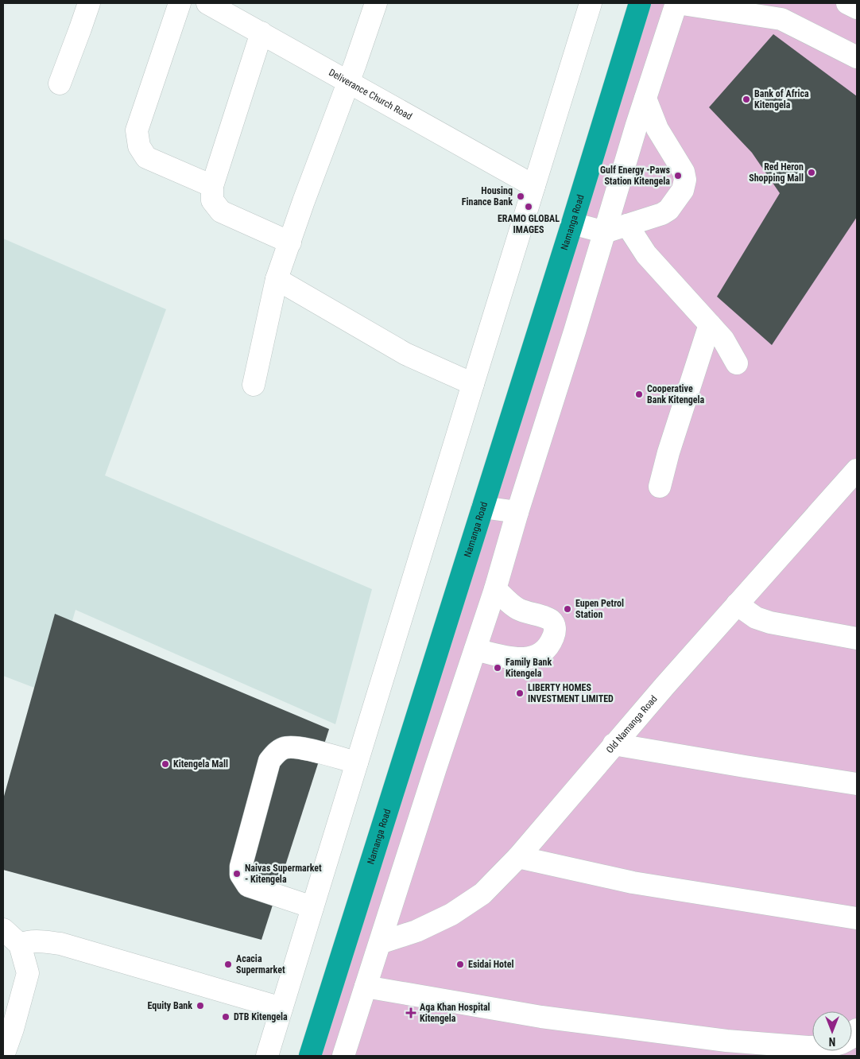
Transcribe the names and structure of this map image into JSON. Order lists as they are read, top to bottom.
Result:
{
  "streets": {
    "highway": ["Namanga Road"],
    "street": ["Deliverance Church Road", "Old Namanga Road"]
  },
  "places": {
    "other": [
      "Bank of Africa Kitengela",
      "Red Heron Shopping Mall",
      "Gulf Energy -Paws Station Kitengela",
      "Housing Finance Bank",
      "ERAMO GLOBAL IMAGES",
      "Cooperative Bank Kitengela",
      "Eupen Petrol Station",
      "Family Bank Kitengela",
      "LIBERTY HOMES INVESTMENT LIMITED",
      "Kitengela Mall",
      "Naivas Supermarket - Kitengela",
      "Acacia Supermarket",
      "Esidai Hotel",
      "Equity Bank",
      "DTB Kitengela"
    ],
    "health": ["Aga Khan Hospital Kitengela"]
  },
  "north": "bottom"
}
